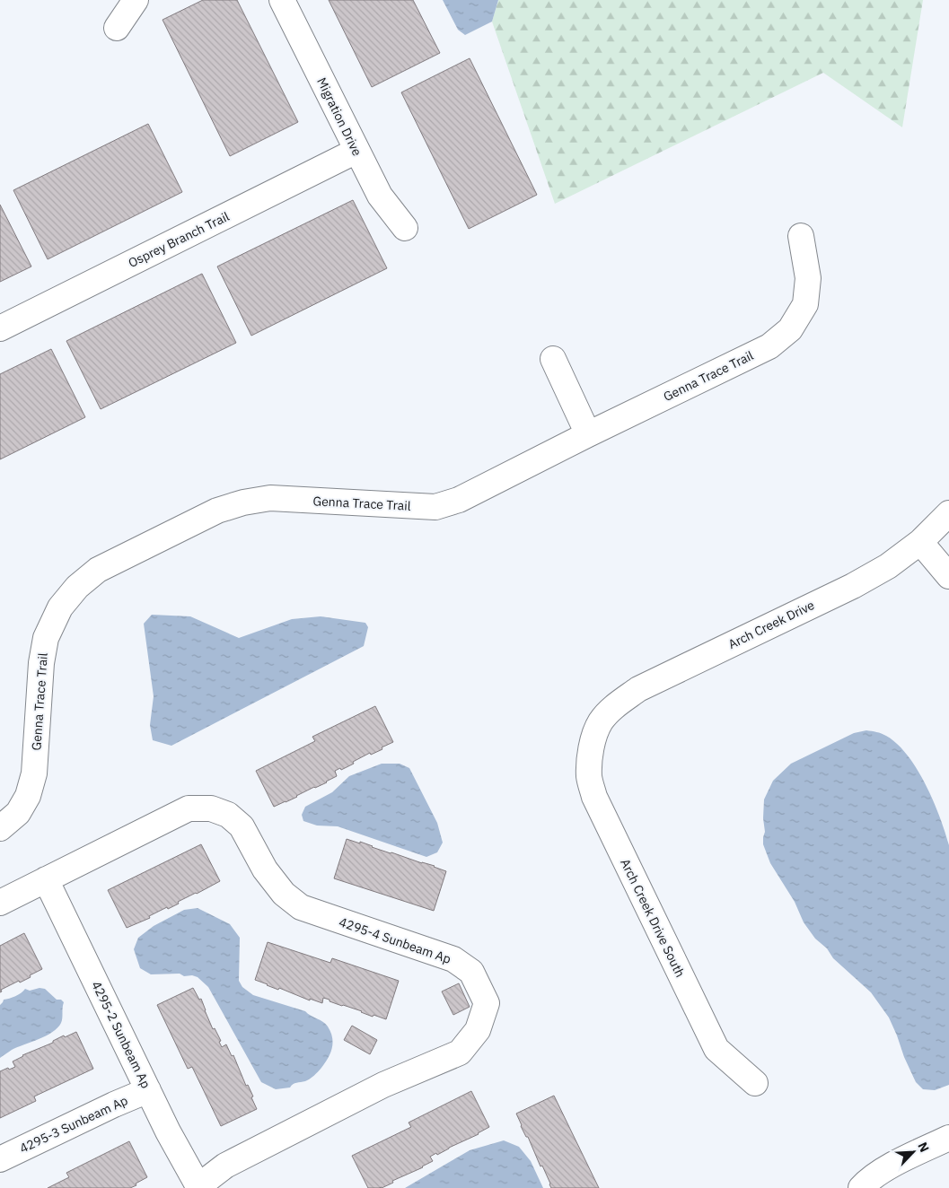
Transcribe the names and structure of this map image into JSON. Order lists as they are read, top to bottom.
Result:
{
  "streets": {
    "street": [
      "Migration Drive",
      "Osprey Branch Trail",
      "Genna Trace Trail",
      "Arch Creek Drive",
      "Arch Creek Drive South",
      "4295-4 Sunbeam Ap",
      "4295-2 Sunbeam Ap",
      "4295-3 Sunbeam Ap"
    ]
  },
  "crossings": [
    ["Migration Drive", "Osprey Branch Trail"],
    ["Arch Creek Drive", "Arch Creek Drive South"],
    ["4295-4 Sunbeam Ap", "4295-2 Sunbeam Ap"],
    ["4295-2 Sunbeam Ap", "4295-3 Sunbeam Ap"]
  ],
  "north": "top right"
}
